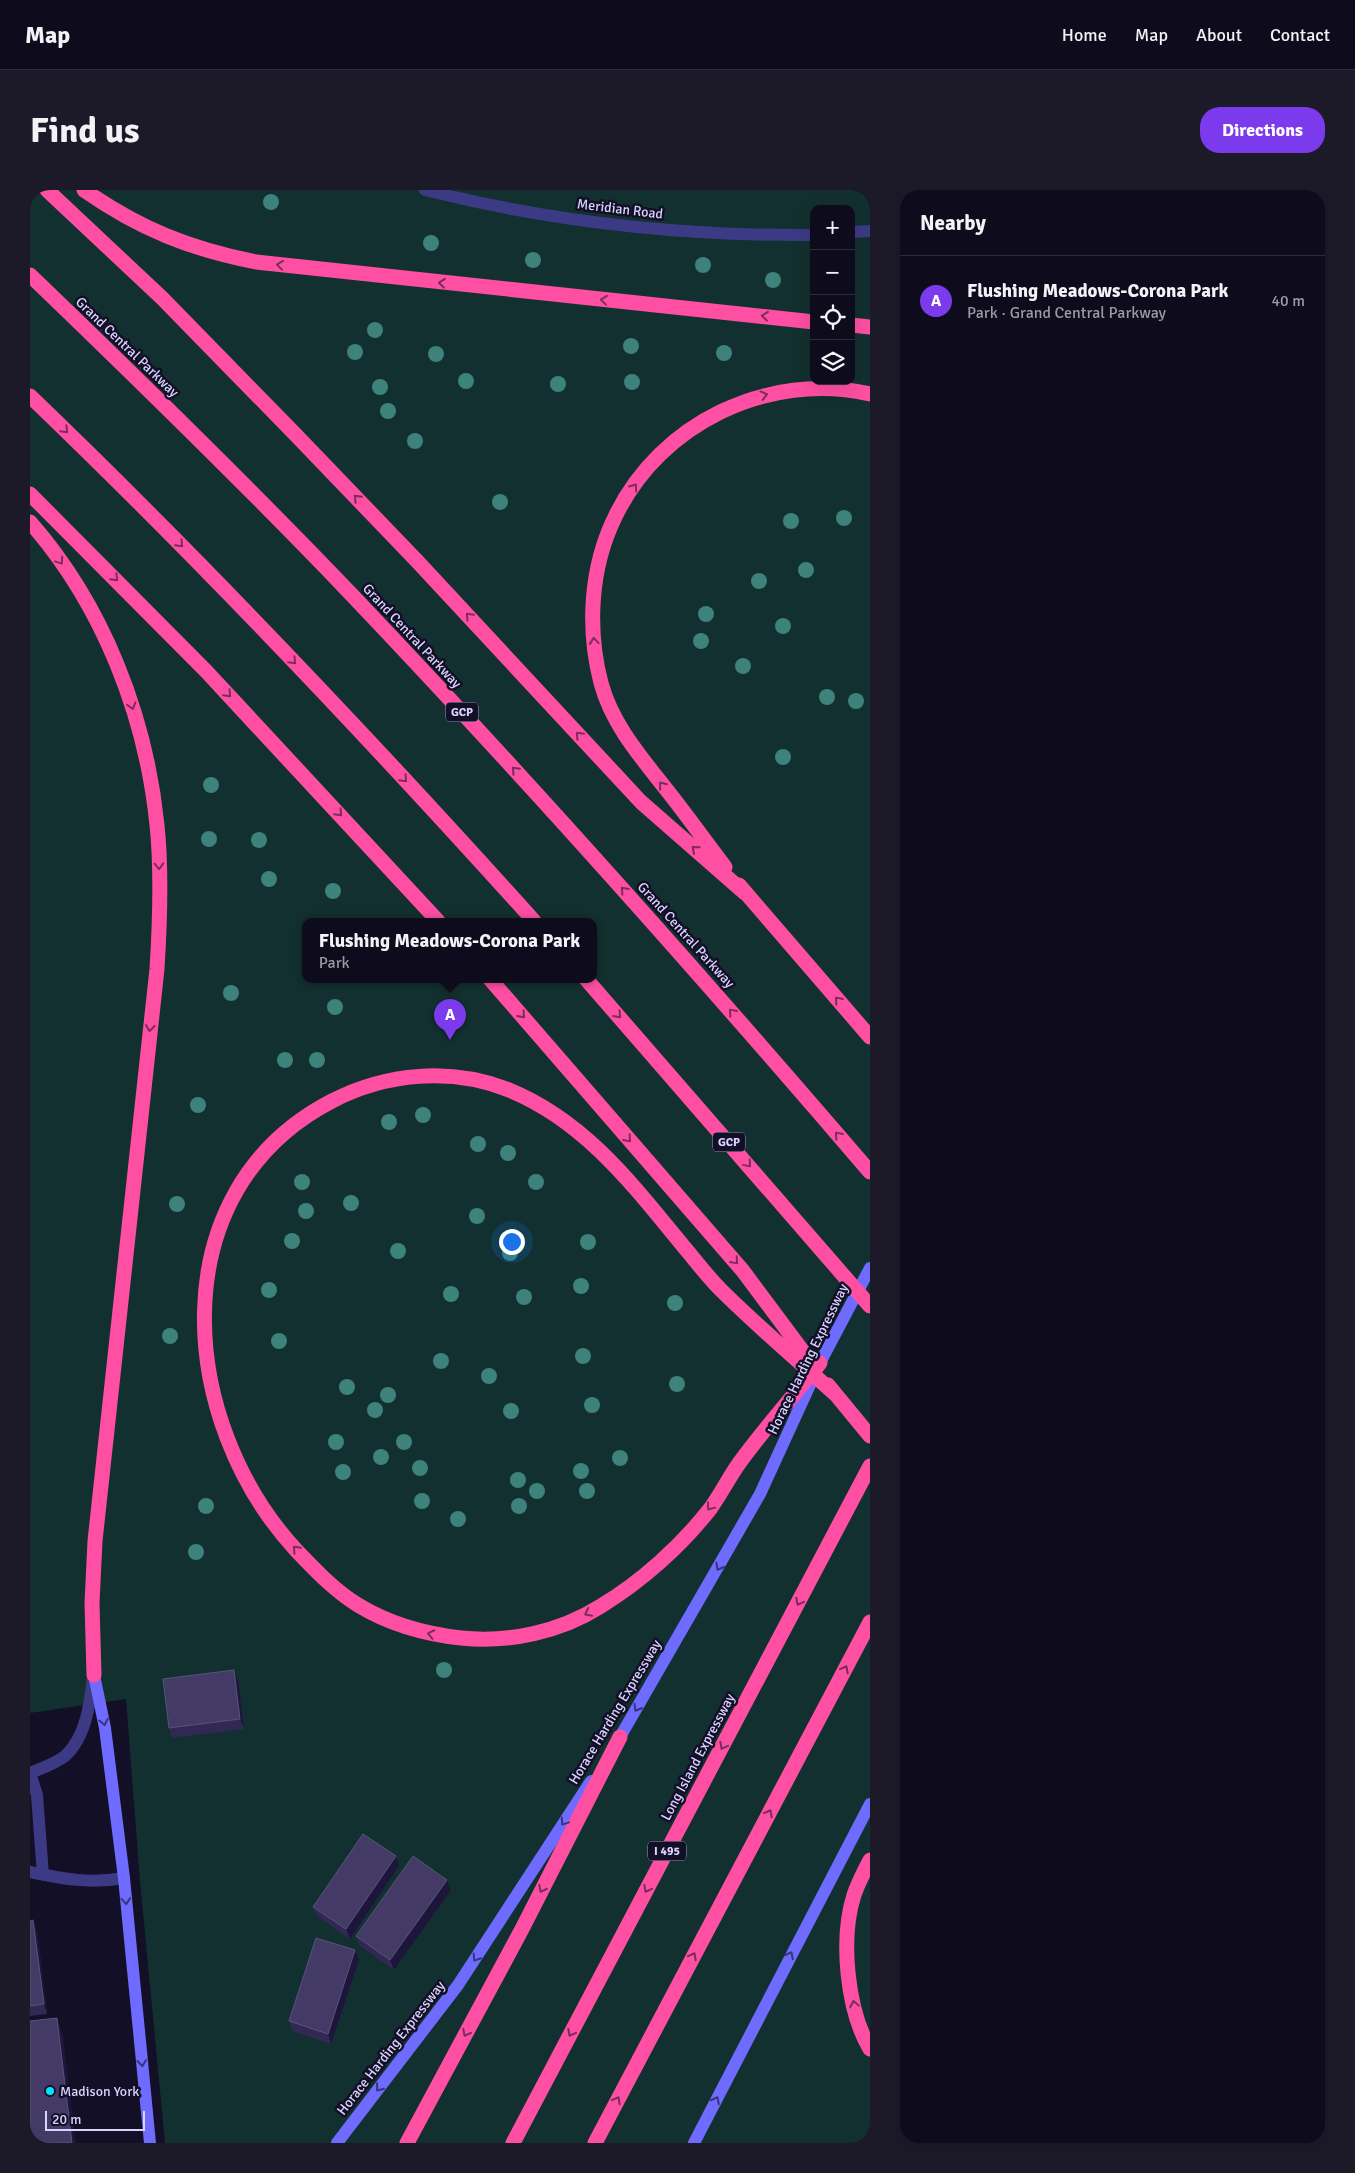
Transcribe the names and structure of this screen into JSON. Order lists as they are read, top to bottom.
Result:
{
  "streets": {
    "highway": [
      "Grand Central Parkway",
      "GCP",
      "Long Island Expressway",
      "I 495"
    ],
    "main road": ["Horace Harding Expressway"],
    "street": ["Meridian Road"]
  },
  "one_way": ["Horace Harding Expressway"],
  "places": ["Madison York"],
  "scale_bar": "20 m",
  "page": {
    "header": "Map",
    "nav": [
      "Home",
      "Map",
      "About",
      "Contact"
    ],
    "buttons": "Directions",
    "title": "Find us",
    "heading": "Nearby",
    "map_buttons": ["+", "−"],
    "list": [
      {
        "mark": "A",
        "name": "Flushing Meadows-Corona Park",
        "note": "Park · Grand Central Parkway",
        "value": "40 m"
      }
    ],
    "popup": ["Flushing Meadows-Corona Park", "Park"],
    "pins": "A",
    "scale": "20 m"
  }
}
